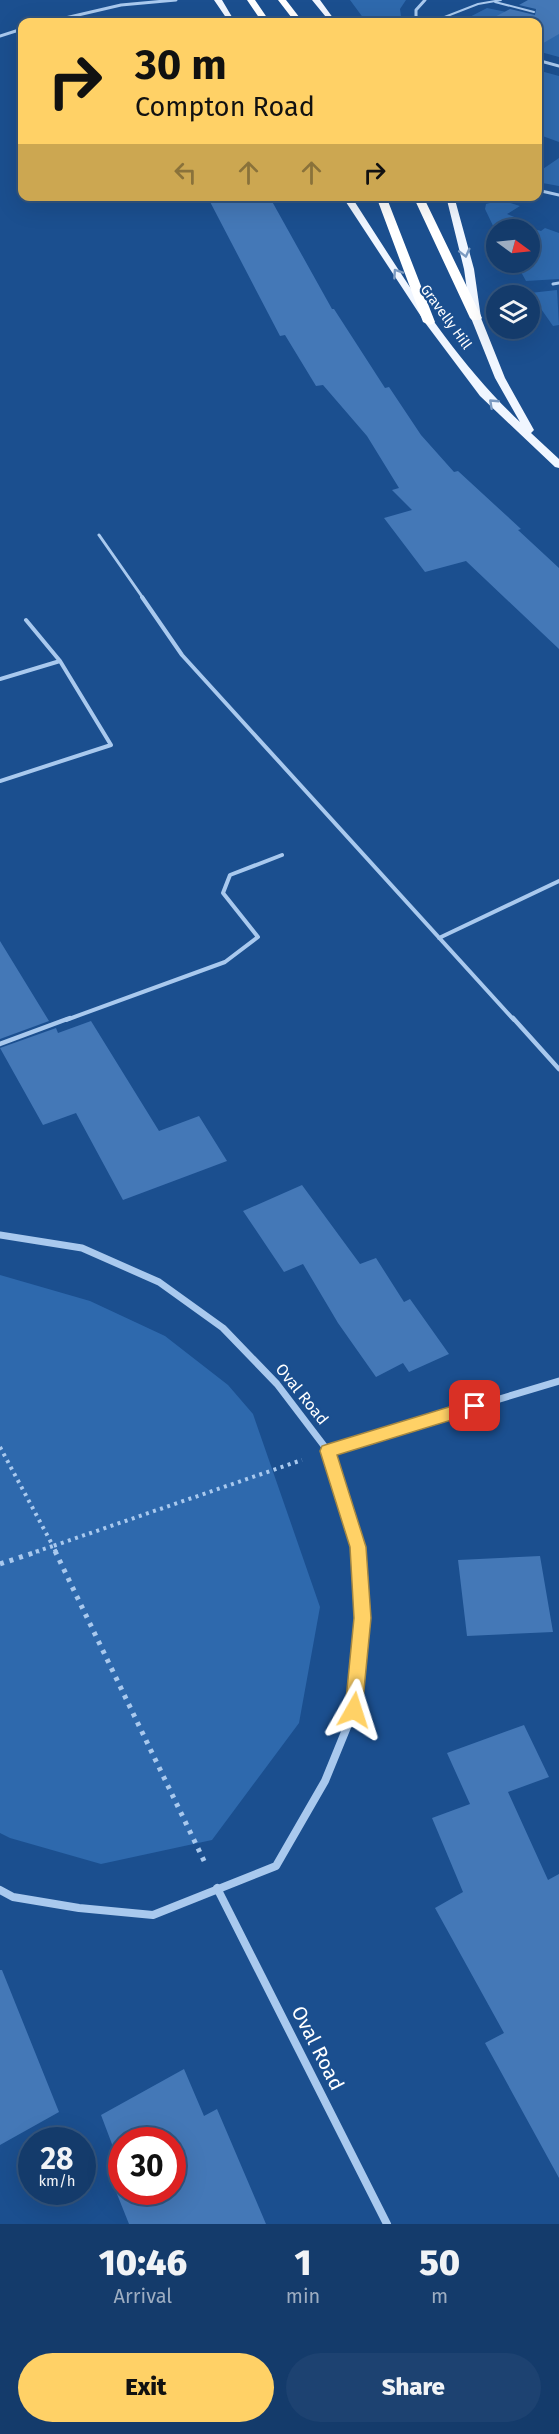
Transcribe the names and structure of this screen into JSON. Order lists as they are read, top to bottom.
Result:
{
  "streets": {
    "main road": ["Gravelly Hill"],
    "street": ["Oval Road"]
  },
  "north": "right",
  "page": {
    "turn": ["30 m", "Compton Road"],
    "speed": "28 km/h",
    "limit": "30",
    "eta": [
      "10:46",
      "Arrival",
      "1",
      "min",
      "50",
      "m"
    ],
    "buttons": ["Exit", "Share"]
  }
}
